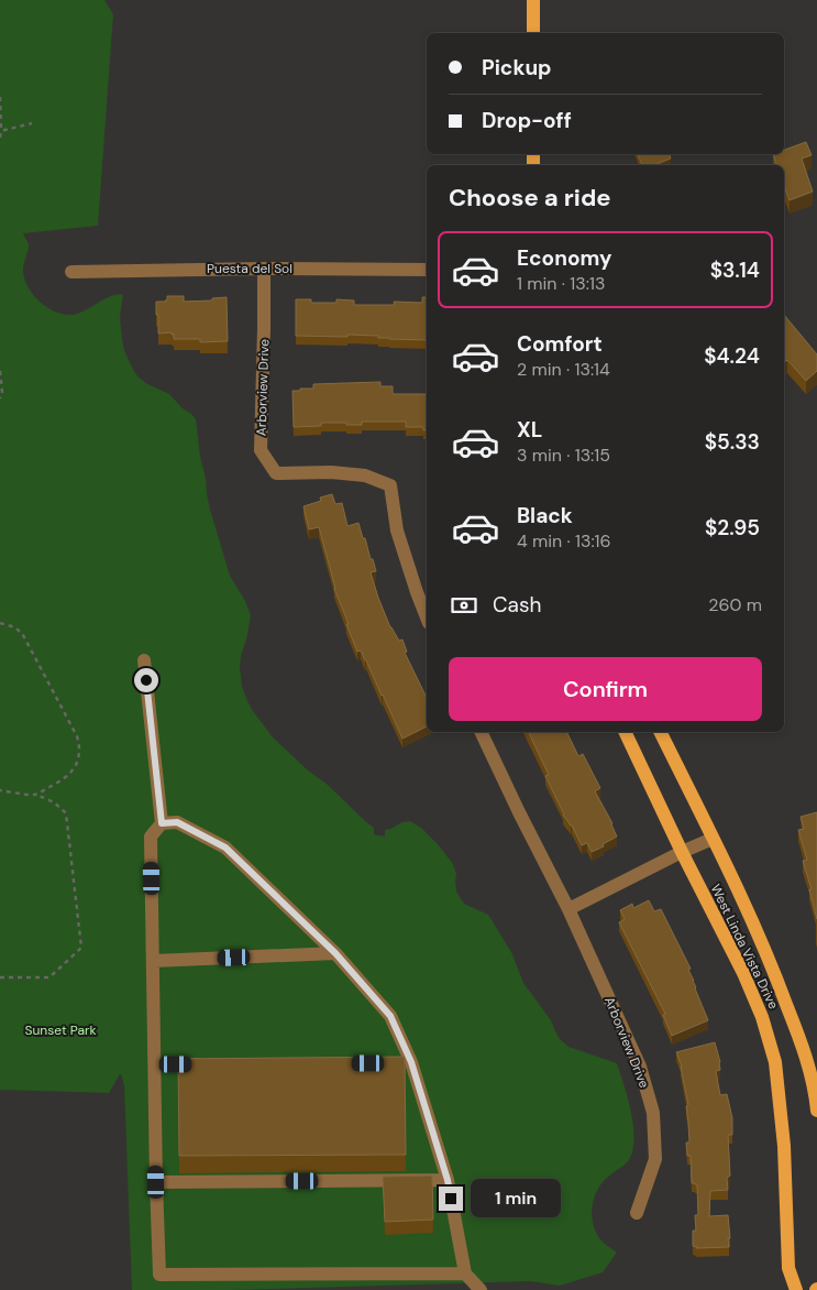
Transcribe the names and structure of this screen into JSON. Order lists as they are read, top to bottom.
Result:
{
  "streets": {
    "main road": ["West Linda Vista Drive"],
    "street": ["Puesta del Sol", "Arborview Drive"]
  },
  "crossings": [
    ["Puesta del Sol", "Arborview Drive"]
  ],
  "parks": ["Sunset Park"],
  "page": {
    "banner": ["Pickup", "Drop-off"],
    "heading": "Choose a ride",
    "list": [
      {
        "name": "Economy",
        "note": "1 min · 13:13",
        "value": "$3.14"
      },
      {
        "name": "Comfort",
        "note": "2 min · 13:14",
        "value": "$4.24"
      },
      {
        "name": "XL",
        "note": "3 min · 13:15",
        "value": "$5.33"
      },
      {
        "name": "Black",
        "note": "4 min · 13:16",
        "value": "$2.95"
      }
    ],
    "pay": ["Cash", "260 m"],
    "buttons": "Confirm",
    "bubble": "1 min"
  }
}
